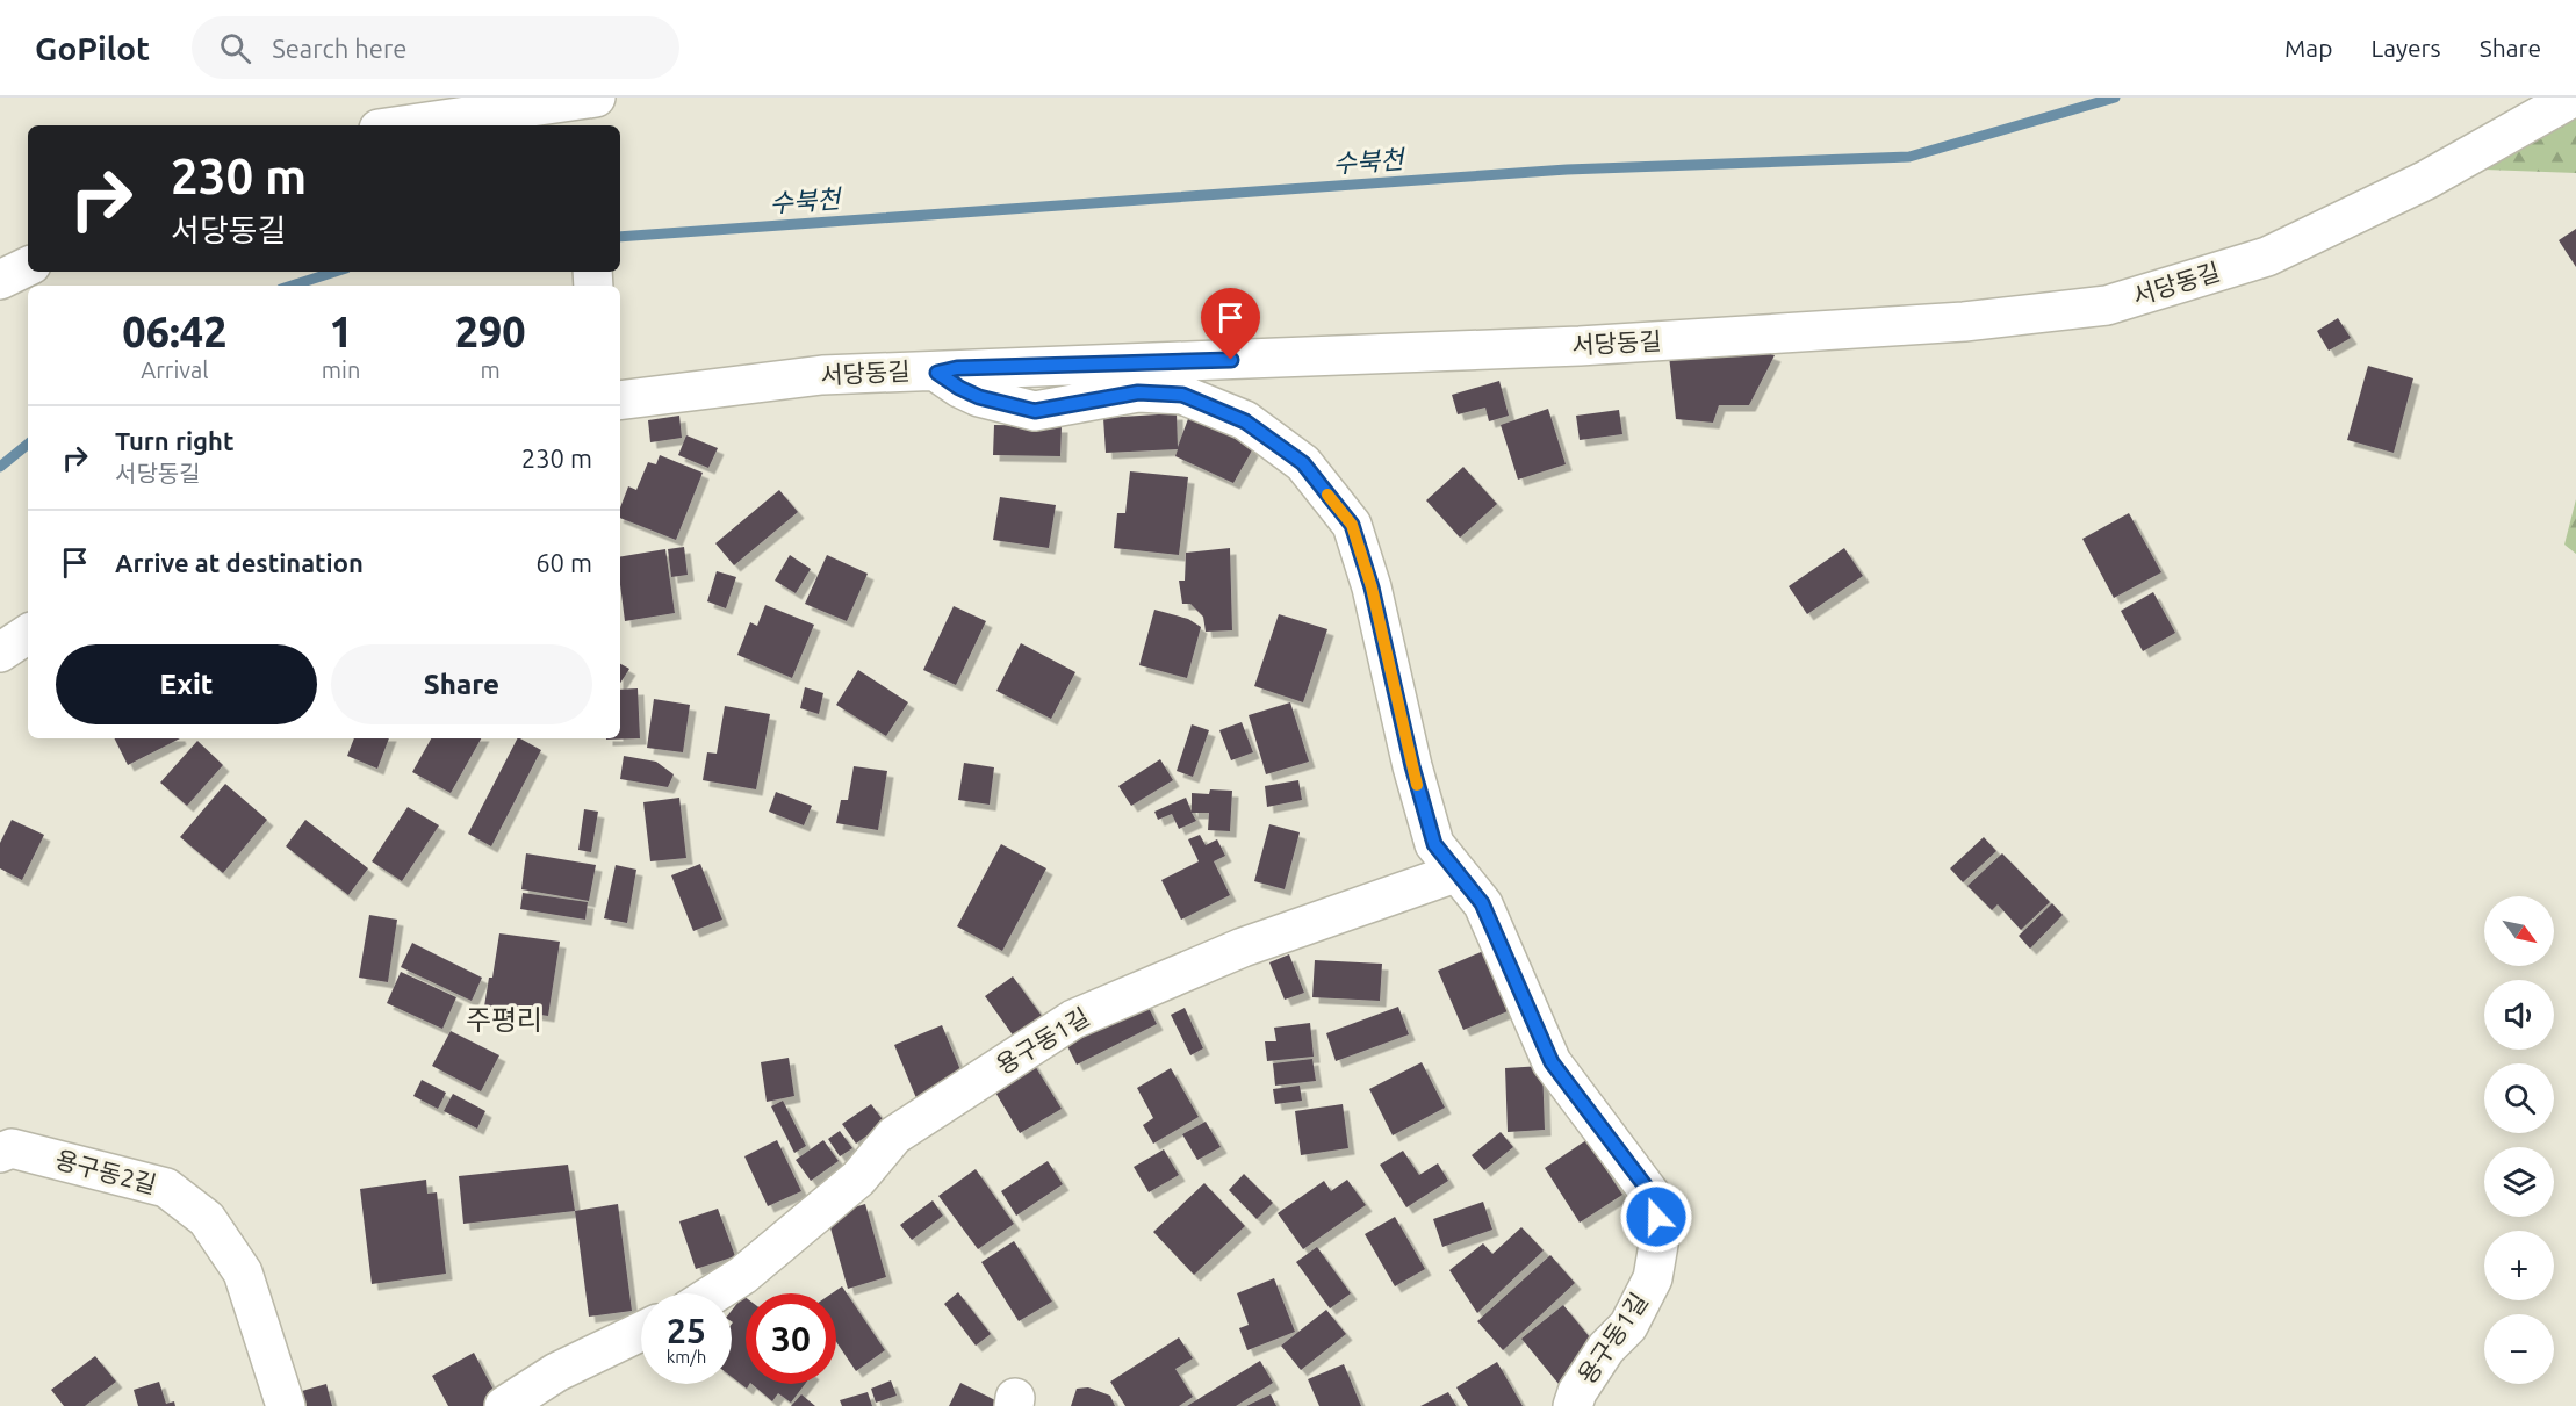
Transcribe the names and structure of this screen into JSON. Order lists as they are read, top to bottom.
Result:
{
  "streets": {
    "street": ["서당동길", "용구동1길", "용구동2길"]
  },
  "crossings": [
    ["서당동길", "용구동1길"]
  ],
  "districts": ["주평리"],
  "water": ["수북천"],
  "north": "bottom right",
  "page": {
    "header": "GoPilot",
    "search": "Search here",
    "nav": ["Map", "Layers", "Share"],
    "turn": ["230 m", "서당동길"],
    "eta": [
      "06:42",
      "Arrival",
      "1",
      "min",
      "290",
      "m"
    ],
    "list": [
      {
        "name": "Turn right",
        "note": "서당동길",
        "value": "230 m"
      },
      {
        "name": "Arrive at destination",
        "value": "60 m"
      }
    ],
    "buttons": ["Exit", "Share"],
    "map_buttons": ["+", "−"],
    "speed": "25 km/h",
    "limit": "30"
  }
}
